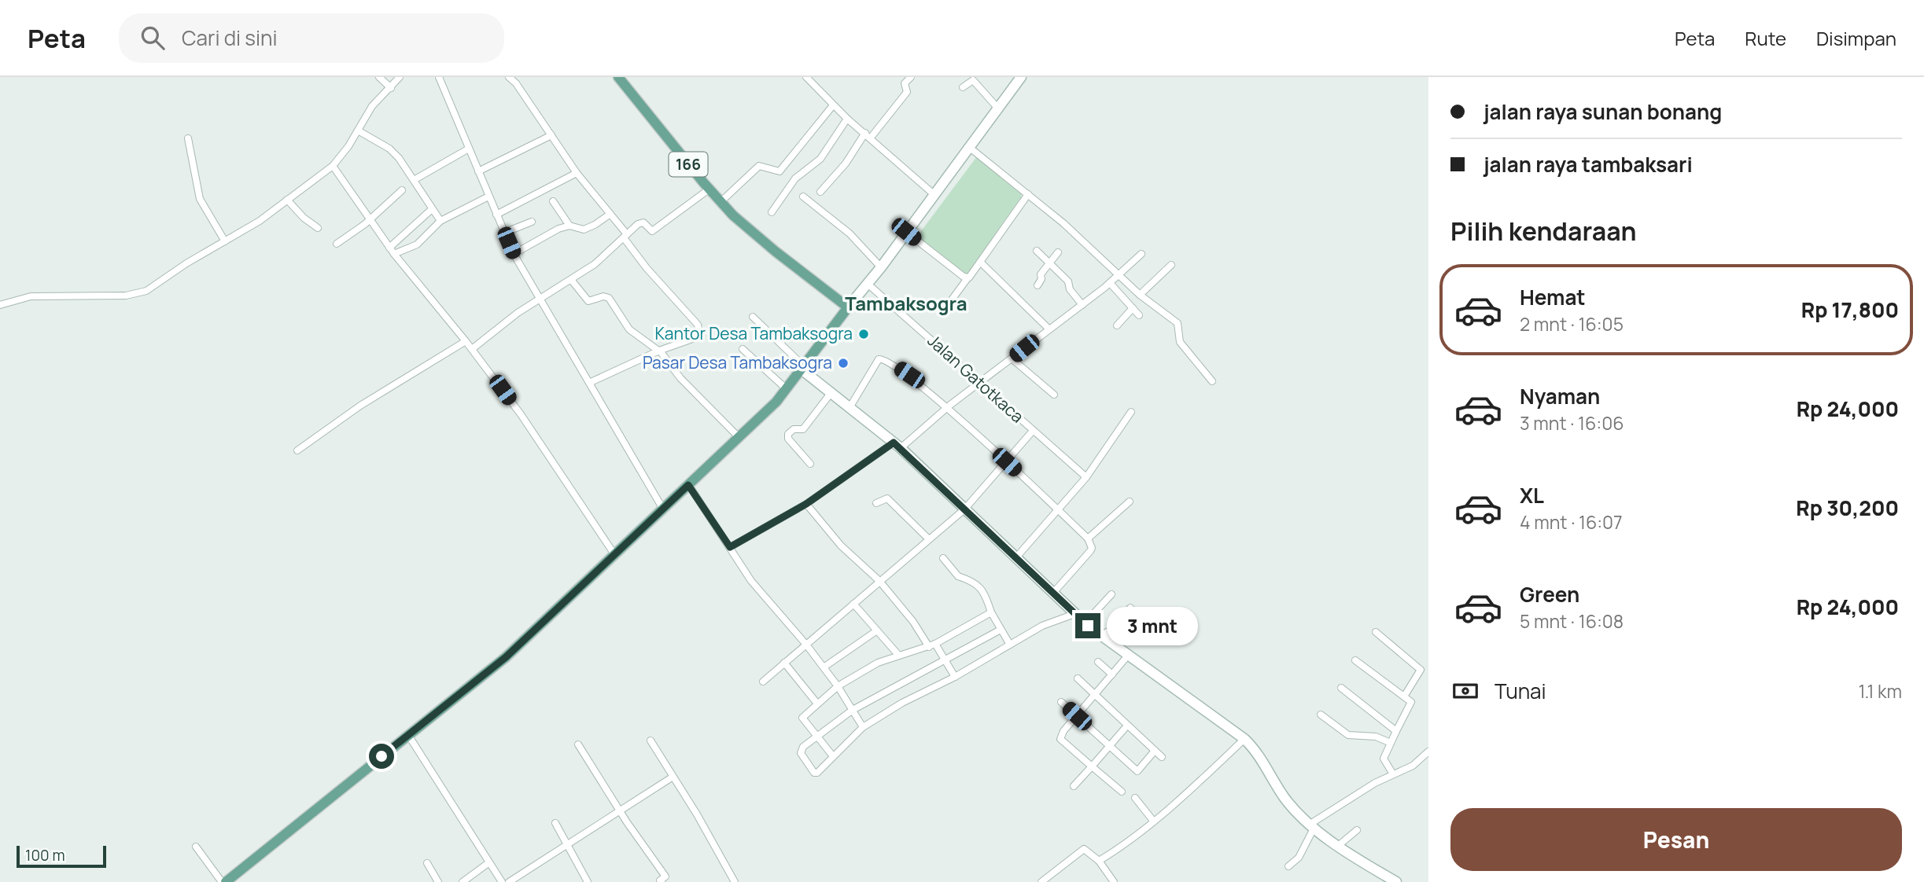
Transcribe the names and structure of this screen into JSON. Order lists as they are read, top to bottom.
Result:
{
  "streets": {
    "main road": ["166"],
    "street": ["Jalan Gatotkaca"]
  },
  "districts": ["Tambaksogra"],
  "places": ["Kantor Desa Tambaksogra", "Pasar Desa Tambaksogra"],
  "scale_bar": "100 m",
  "page": {
    "header": "Peta",
    "search": "Cari di sini",
    "nav": ["Peta", "Rute", "Disimpan"],
    "banner": ["jalan raya sunan bonang", "jalan raya tambaksari"],
    "heading": "Pilih kendaraan",
    "list": [
      {
        "name": "Hemat",
        "note": "2 mnt · 16:05",
        "value": "Rp 17,800"
      },
      {
        "name": "Nyaman",
        "note": "3 mnt · 16:06",
        "value": "Rp 24,000"
      },
      {
        "name": "XL",
        "note": "4 mnt · 16:07",
        "value": "Rp 30,200"
      },
      {
        "name": "Green",
        "note": "5 mnt · 16:08",
        "value": "Rp 24,000"
      }
    ],
    "bubble": "3 mnt",
    "pay": ["Tunai", "1.1 km"],
    "buttons": "Pesan",
    "scale": "100 m"
  }
}
